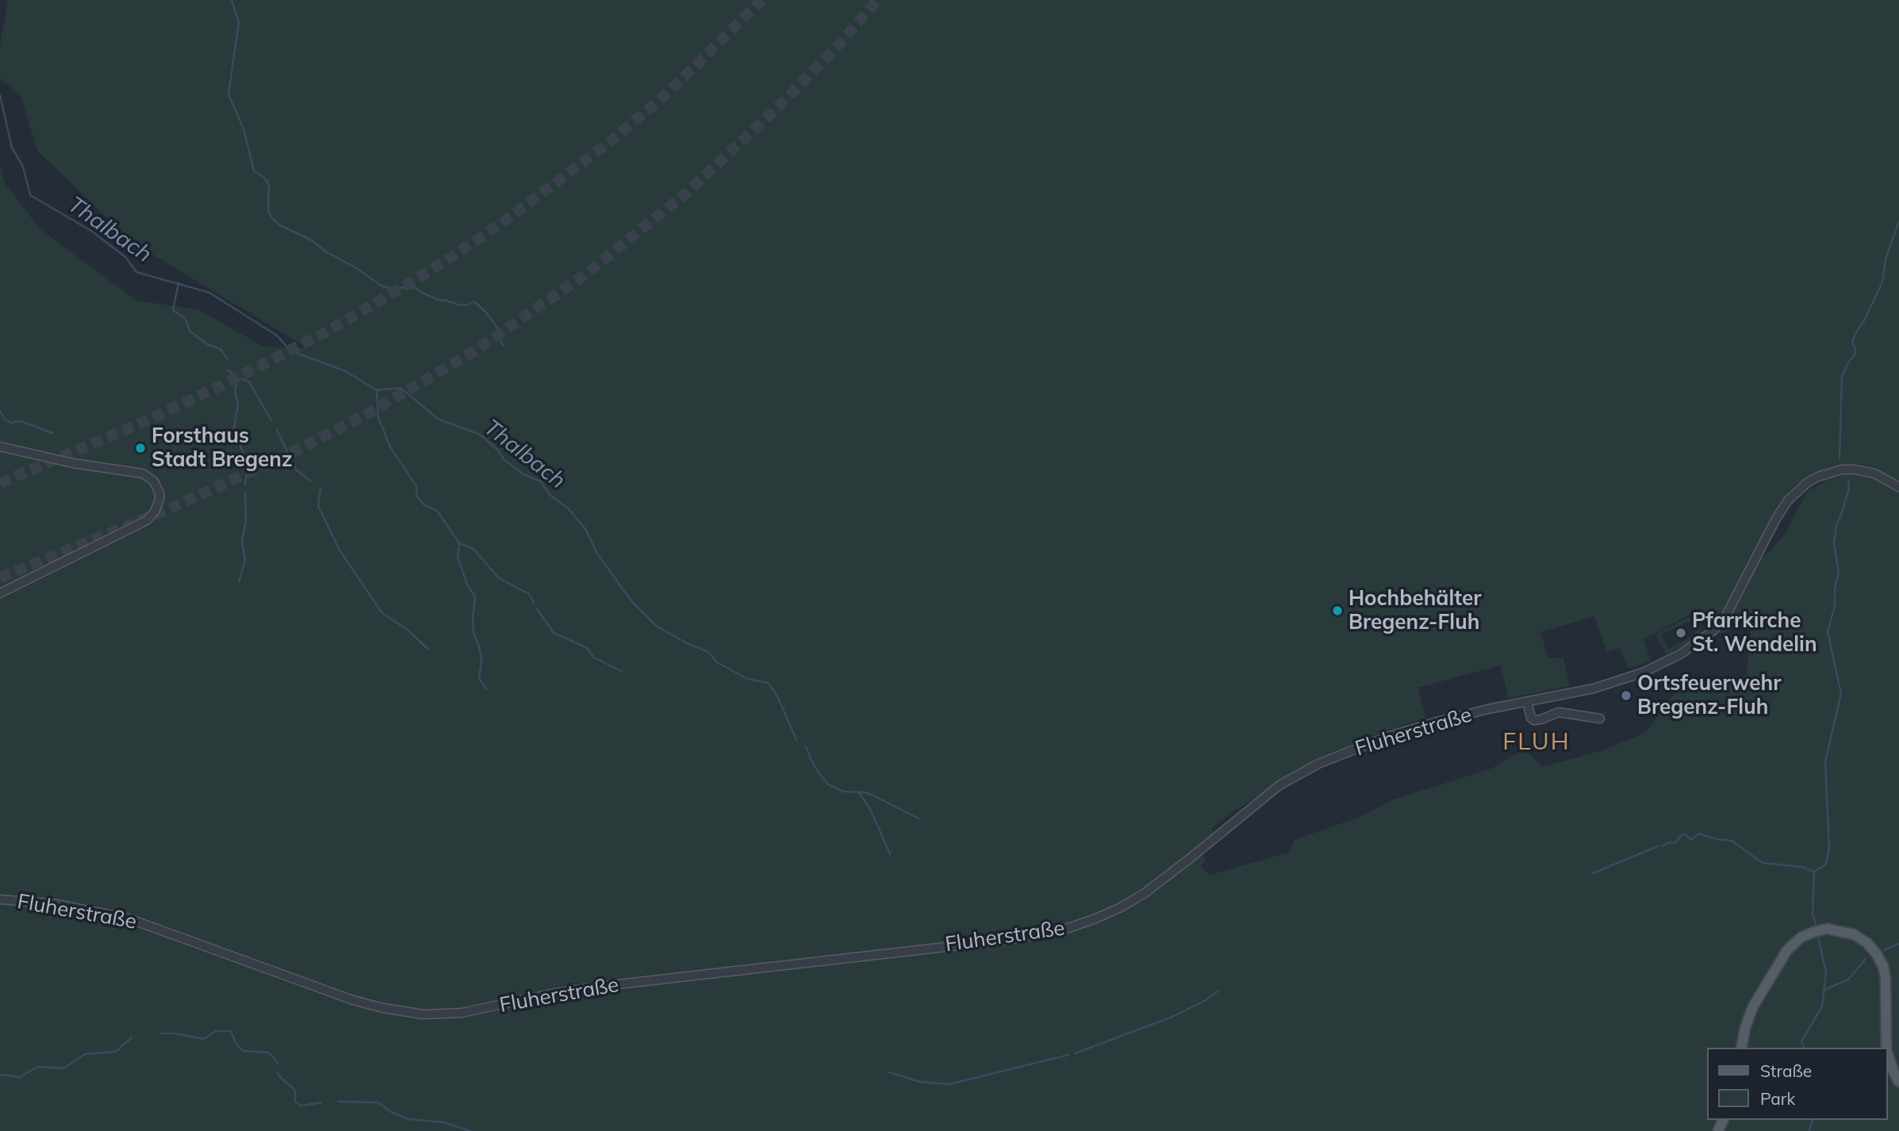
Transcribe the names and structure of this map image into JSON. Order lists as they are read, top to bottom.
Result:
{
  "streets": {
    "street": ["Fluherstraße"]
  },
  "districts": ["FLUH"],
  "water": ["Thalbach"],
  "places": [
    "Forsthaus Stadt Bregenz",
    "Hochbehälter Bregenz-Fluh",
    "Pfarrkirche St. Wendelin",
    "Ortsfeuerwehr Bregenz-Fluh"
  ],
  "legend": ["Straße", "Park"]
}
